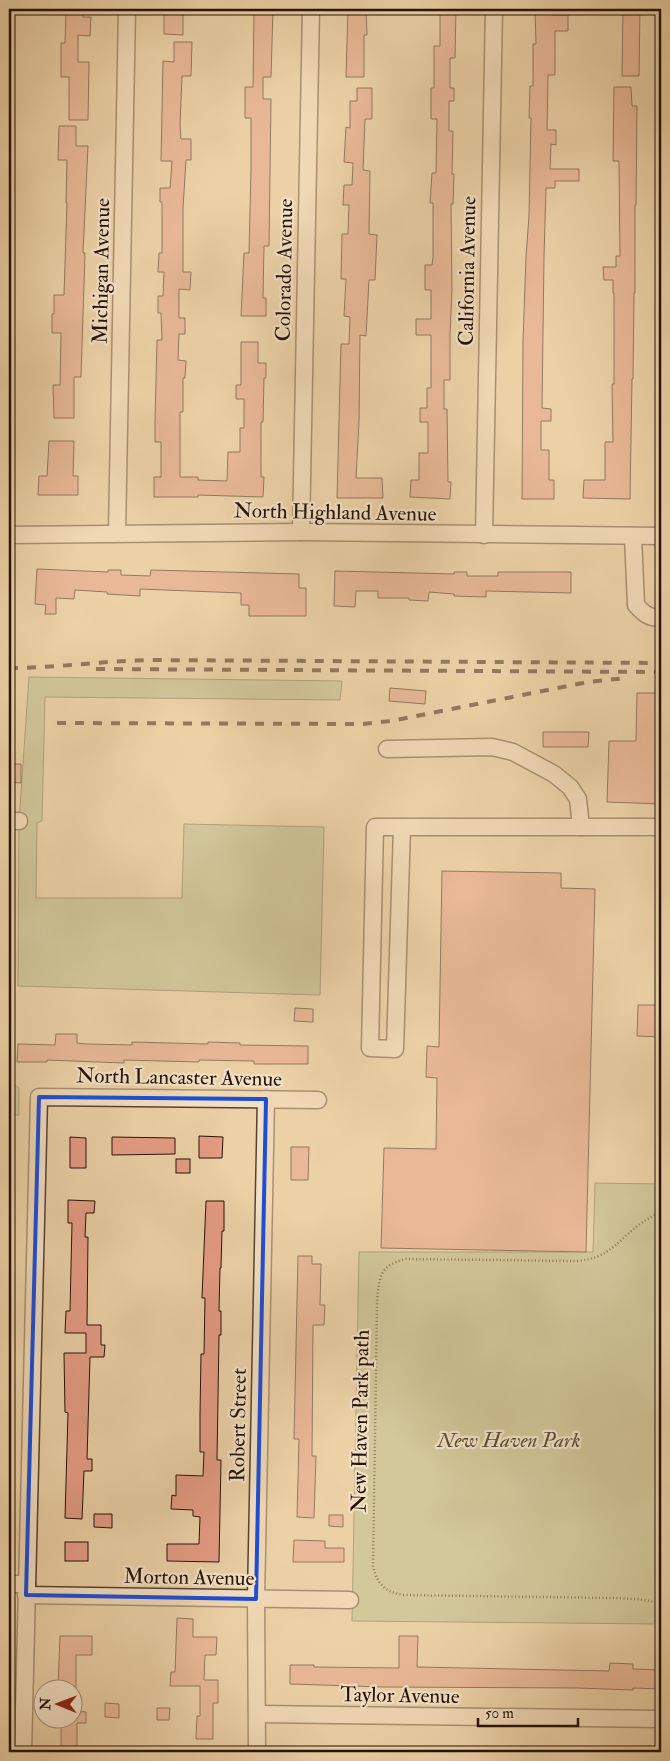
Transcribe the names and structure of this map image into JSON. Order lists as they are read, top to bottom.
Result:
{
  "streets": {
    "street": [
      "Colorado Avenue",
      "Michigan Avenue",
      "California Avenue",
      "North Highland Avenue",
      "North Lancaster Avenue",
      "Robert Street",
      "Morton Avenue",
      "Taylor Avenue"
    ],
    "path": ["New Haven Park path"]
  },
  "crossings": [
    ["Colorado Avenue", "North Highland Avenue"],
    ["Michigan Avenue", "North Highland Avenue"],
    ["California Avenue", "North Highland Avenue"],
    ["North Lancaster Avenue", "Robert Street"],
    ["North Lancaster Avenue", "Morton Avenue"],
    ["Robert Street", "Morton Avenue"],
    ["Robert Street", "Taylor Avenue"]
  ],
  "parks": ["New Haven Park"],
  "scale_bar": "50 m",
  "north": "left"
}
